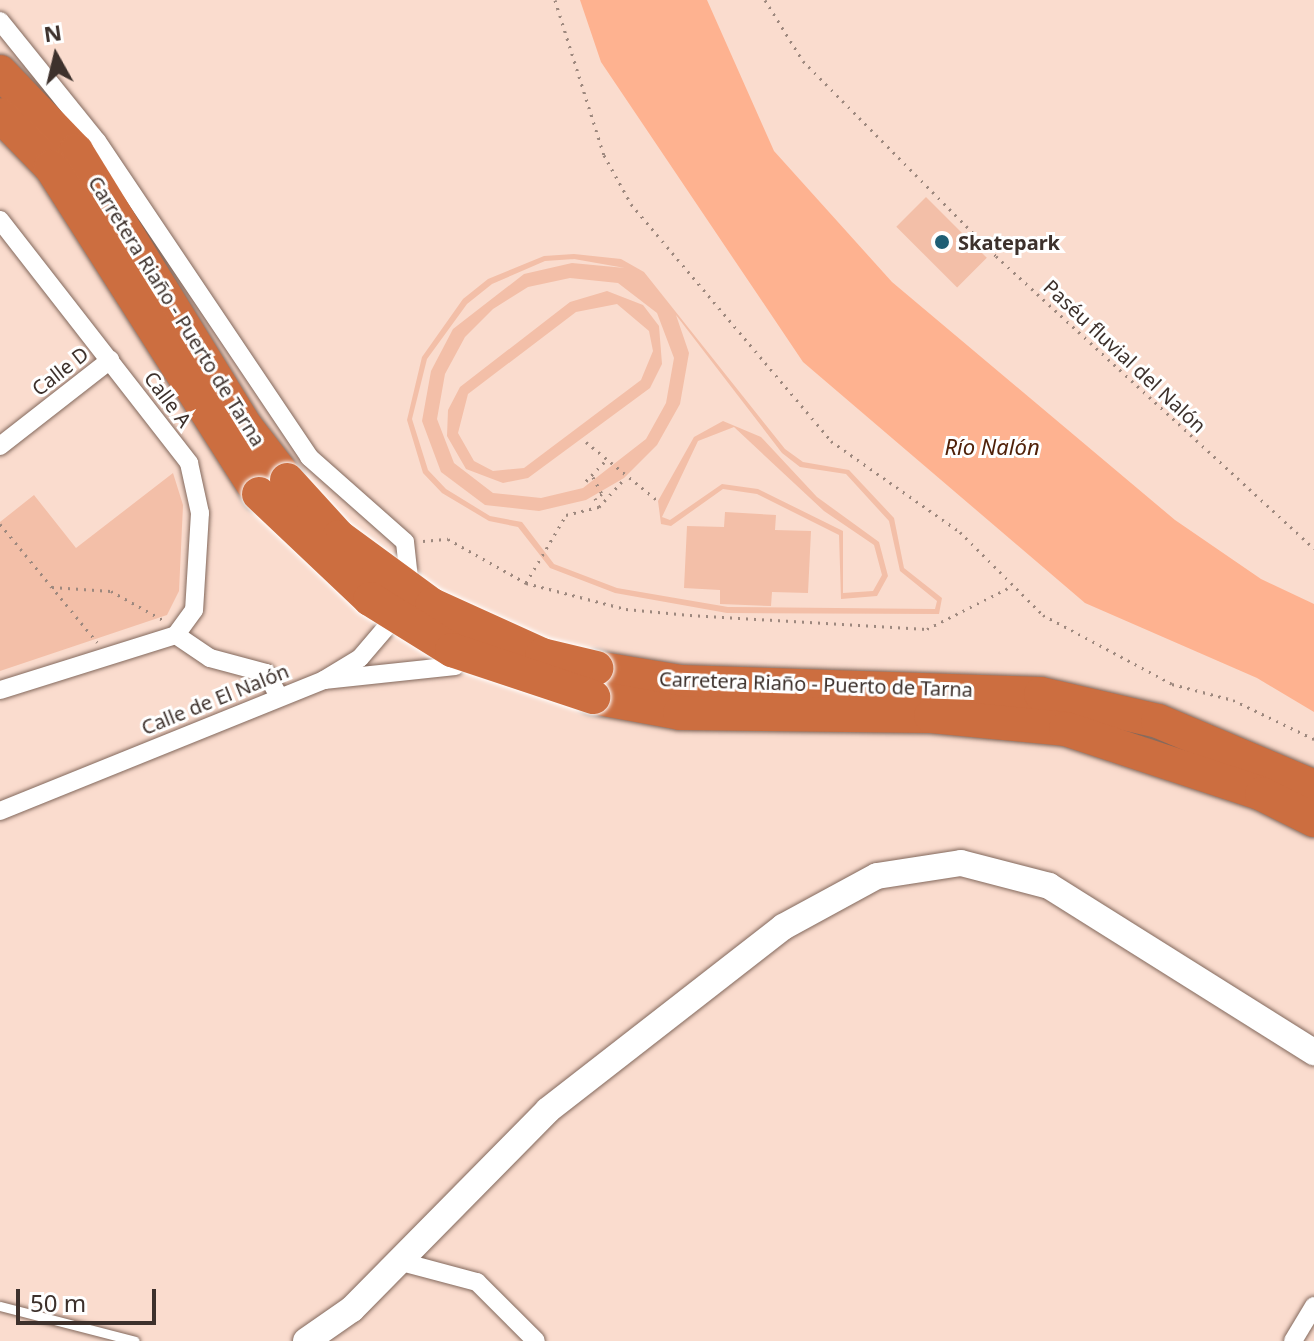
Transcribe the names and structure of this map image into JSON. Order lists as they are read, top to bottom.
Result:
{
  "streets": {
    "highway": ["Carretera Riaño - Puerto de Tarna"],
    "street": ["Calle D", "Calle A", "Calle de El Nalón"],
    "path": ["Paséu fluvial del Nalón"]
  },
  "crossings": [
    ["Calle D", "Calle A"]
  ],
  "water": ["Río Nalón"],
  "places": ["Skatepark"],
  "scale_bar": "50 m",
  "north": "top"
}
